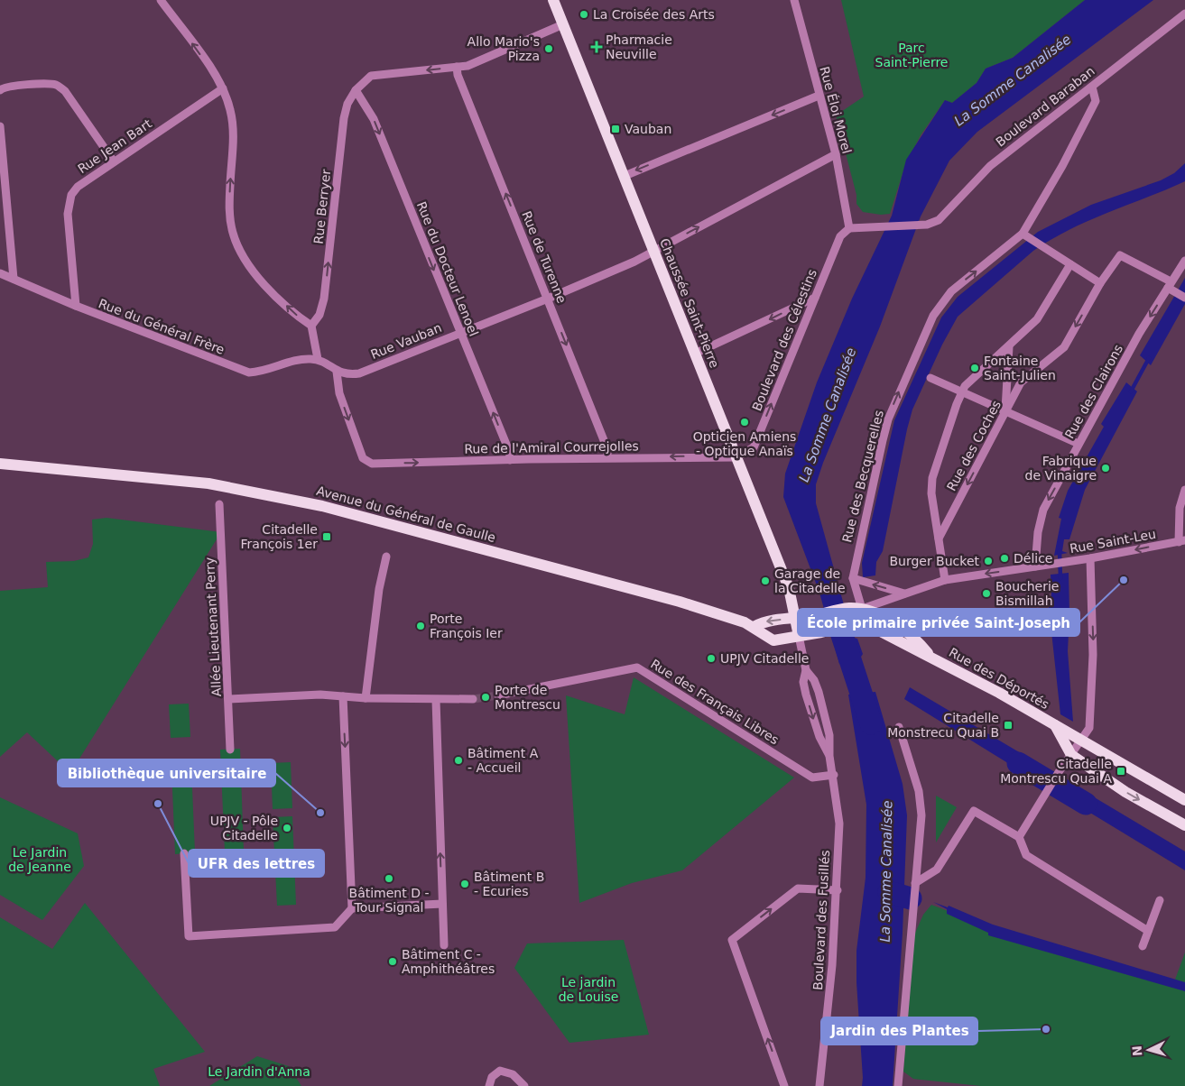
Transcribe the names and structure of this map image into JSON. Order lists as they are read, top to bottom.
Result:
{
  "streets": {
    "main road": ["Chaussée Saint-Pierre", "Avenue du Général de Gaulle", "Rue des Déportés"],
    "street": [
      "Boulevard Baraban",
      "Rue Éloi Morel",
      "Rue Jean Bart",
      "Rue Berryer",
      "Rue de Turenne",
      "Rue du Docteur Lenoel",
      "Rue du Général Frère",
      "Boulevard des Célestins",
      "Rue Vauban",
      "Rue des Clairons",
      "Rue des Coches",
      "Rue de l'Amiral Courrejolles",
      "Rue des Becquerelles",
      "Rue Saint-Leu",
      "Allée Lieutenant Perry",
      "Rue des Français Libres",
      "Boulevard des Fusillés"
    ]
  },
  "crossings": [
    ["Boulevard Baraban", "Rue Éloi Morel"],
    ["Boulevard Baraban", "Boulevard des Célestins"],
    ["Rue Éloi Morel", "Boulevard des Célestins"],
    ["Rue Éloi Morel", "Rue Vauban"],
    ["Rue Jean Bart", "Rue du Général Frère"],
    ["Rue Berryer", "Rue du Docteur Lenoel"],
    ["Rue de Turenne", "Rue Vauban"],
    ["Rue de Turenne", "Rue de l'Amiral Courrejolles"],
    ["Rue du Docteur Lenoel", "Rue Vauban"],
    ["Rue du Docteur Lenoel", "Rue de l'Amiral Courrejolles"],
    ["Chaussée Saint-Pierre", "Boulevard des Célestins"],
    ["Chaussée Saint-Pierre", "Rue Vauban"],
    ["Chaussée Saint-Pierre", "Rue de l'Amiral Courrejolles"],
    ["Chaussée Saint-Pierre", "Rue des Déportés"],
    ["Rue du Général Frère", "Rue Vauban"],
    ["Boulevard des Célestins", "Rue de l'Amiral Courrejolles"],
    ["Rue Vauban", "Rue de l'Amiral Courrejolles"],
    ["Rue des Clairons", "Rue des Coches"],
    ["Rue des Clairons", "Rue Saint-Leu"],
    ["Rue des Becquerelles", "Rue Saint-Leu"],
    ["Rue des Becquerelles", "Rue des Déportés"],
    ["Rue Saint-Leu", "Rue des Déportés"],
    ["Rue des Français Libres", "Boulevard des Fusillés"]
  ],
  "one_way": [
    "Rue Berryer",
    "Boulevard des Célestins",
    "Rue des Clairons",
    "Rue Saint-Leu"
  ],
  "water": ["La Somme Canalisée"],
  "parks": [
    "Parc Saint-Pierre",
    "Le Jardin de Jeanne",
    "Le jardin de Louise",
    "Le Jardin d'Anna"
  ],
  "places": {
    "other": [
      "La Croisée des Arts",
      "Allo Mario's Pizza",
      "Fontaine Saint-Julien",
      "Opticien Amiens - Optique Anaïs",
      "Fabrique de Vinaigre",
      "Délice",
      "Burger Bucket",
      "École primaire privée Saint-Joseph",
      "Garage de la Citadelle",
      "Boucherie Bismillah",
      "Porte François Ier",
      "UPJV Citadelle",
      "Porte de Montrescu",
      "Bâtiment A - Accueil",
      "UFR des lettres",
      "Bibliothèque universitaire",
      "UPJV - Pôle Citadelle",
      "Bâtiment D - Tour Signal",
      "Bâtiment B - Ecuries",
      "Bâtiment C - Amphithéâtres",
      "Jardin des Plantes"
    ],
    "health": ["Pharmacie Neuville"],
    "transit": [
      "Vauban",
      "Citadelle François 1er",
      "Citadelle Monstrecu Quai B",
      "Citadelle Montrescu Quai A"
    ]
  },
  "north": "left"
}
